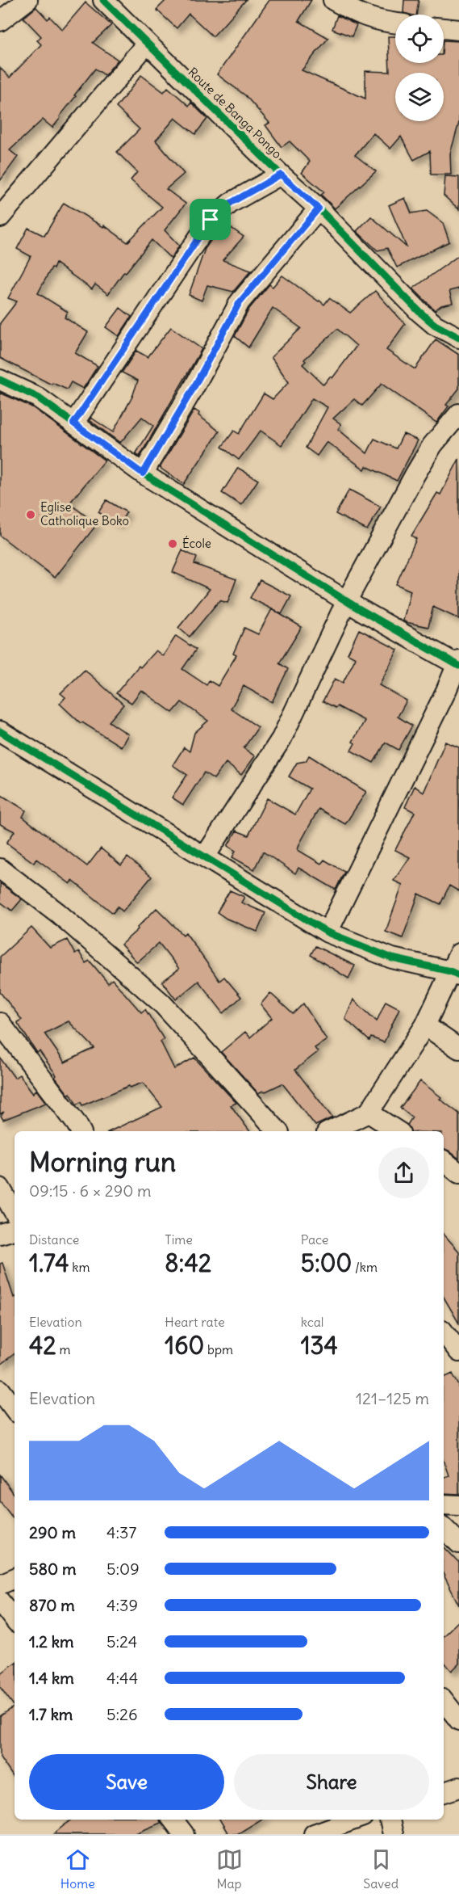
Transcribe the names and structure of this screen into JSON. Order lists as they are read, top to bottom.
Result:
{
  "streets": {
    "street": ["Route de Banga Pongo"]
  },
  "places": ["Eglise Catholique Boko", "École"],
  "page": {
    "heading": ["Morning run", "09:15 · 6 × 290 m"],
    "stats": [
      ["Distance", "1.74 km"],
      ["Time", "8:42"],
      ["Pace", "5:00 /km"],
      ["Elevation", "42 m"],
      ["Heart rate", "160 bpm"],
      ["kcal", "134"]
    ],
    "chart": ["Elevation", "121–125 m"],
    "list": [
      {
        "name": "290 m",
        "note": "4:37"
      },
      {
        "name": "580 m",
        "note": "5:09"
      },
      {
        "name": "870 m",
        "note": "4:39"
      },
      {
        "name": "1.2 km",
        "note": "5:24"
      },
      {
        "name": "1.4 km",
        "note": "4:44"
      },
      {
        "name": "1.7 km",
        "note": "5:26"
      }
    ],
    "buttons": ["Save", "Share"],
    "tabs": ["Home", "Map", "Saved"]
  }
}
